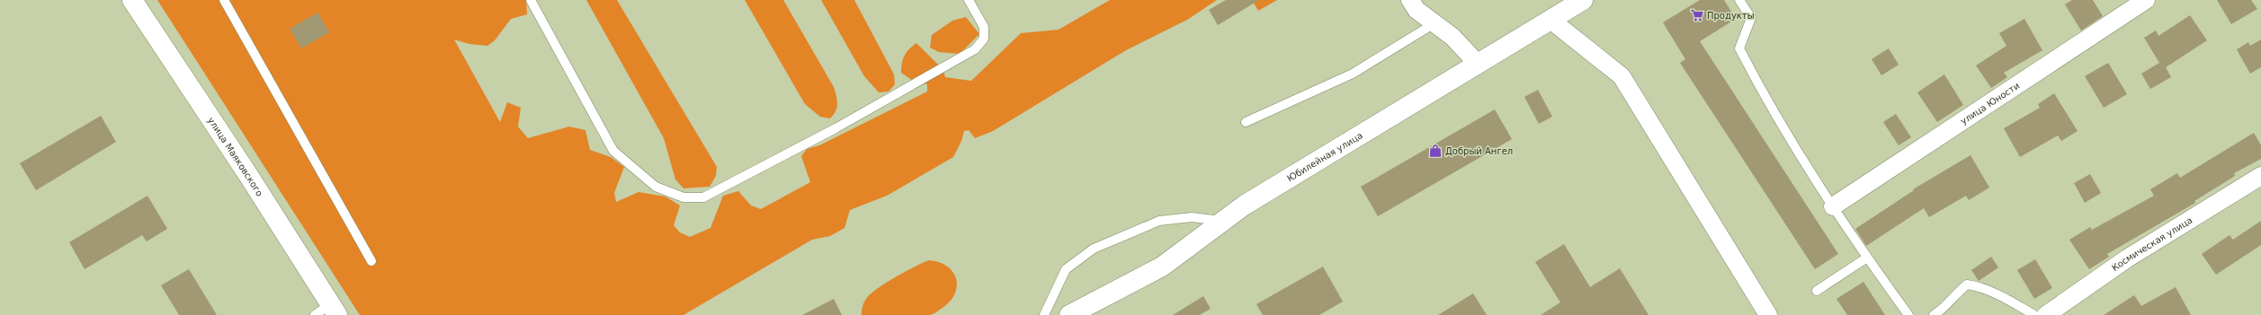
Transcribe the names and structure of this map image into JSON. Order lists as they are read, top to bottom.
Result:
{
  "streets": {
    "street": [
      "улица Юности",
      "улица Маяковского",
      "Юбилейная улица",
      "Космическая улица"
    ]
  },
  "places": {
    "supermarket": ["Продукты"],
    "shop": ["Добрый Ангел"]
  }
}
